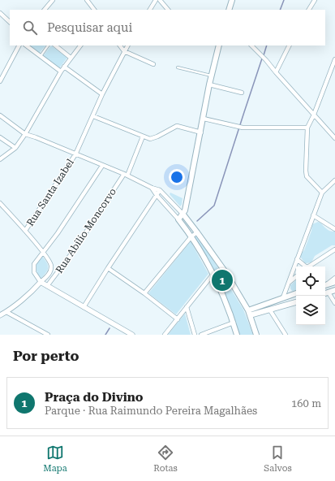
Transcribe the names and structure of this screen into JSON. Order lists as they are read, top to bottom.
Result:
{
  "streets": {
    "street": ["Rua Santa Izabel", "Rua Abilio Moncorvo"]
  },
  "page": {
    "search": "Pesquisar aqui",
    "pins": "1",
    "heading": "Por perto",
    "list": [
      {
        "mark": "1",
        "name": "Praça do Divino",
        "note": "Parque · Rua Raimundo Pereira Magalhães",
        "value": "160 m"
      }
    ],
    "nav": ["Mapa", "Rotas", "Salvos"]
  }
}
